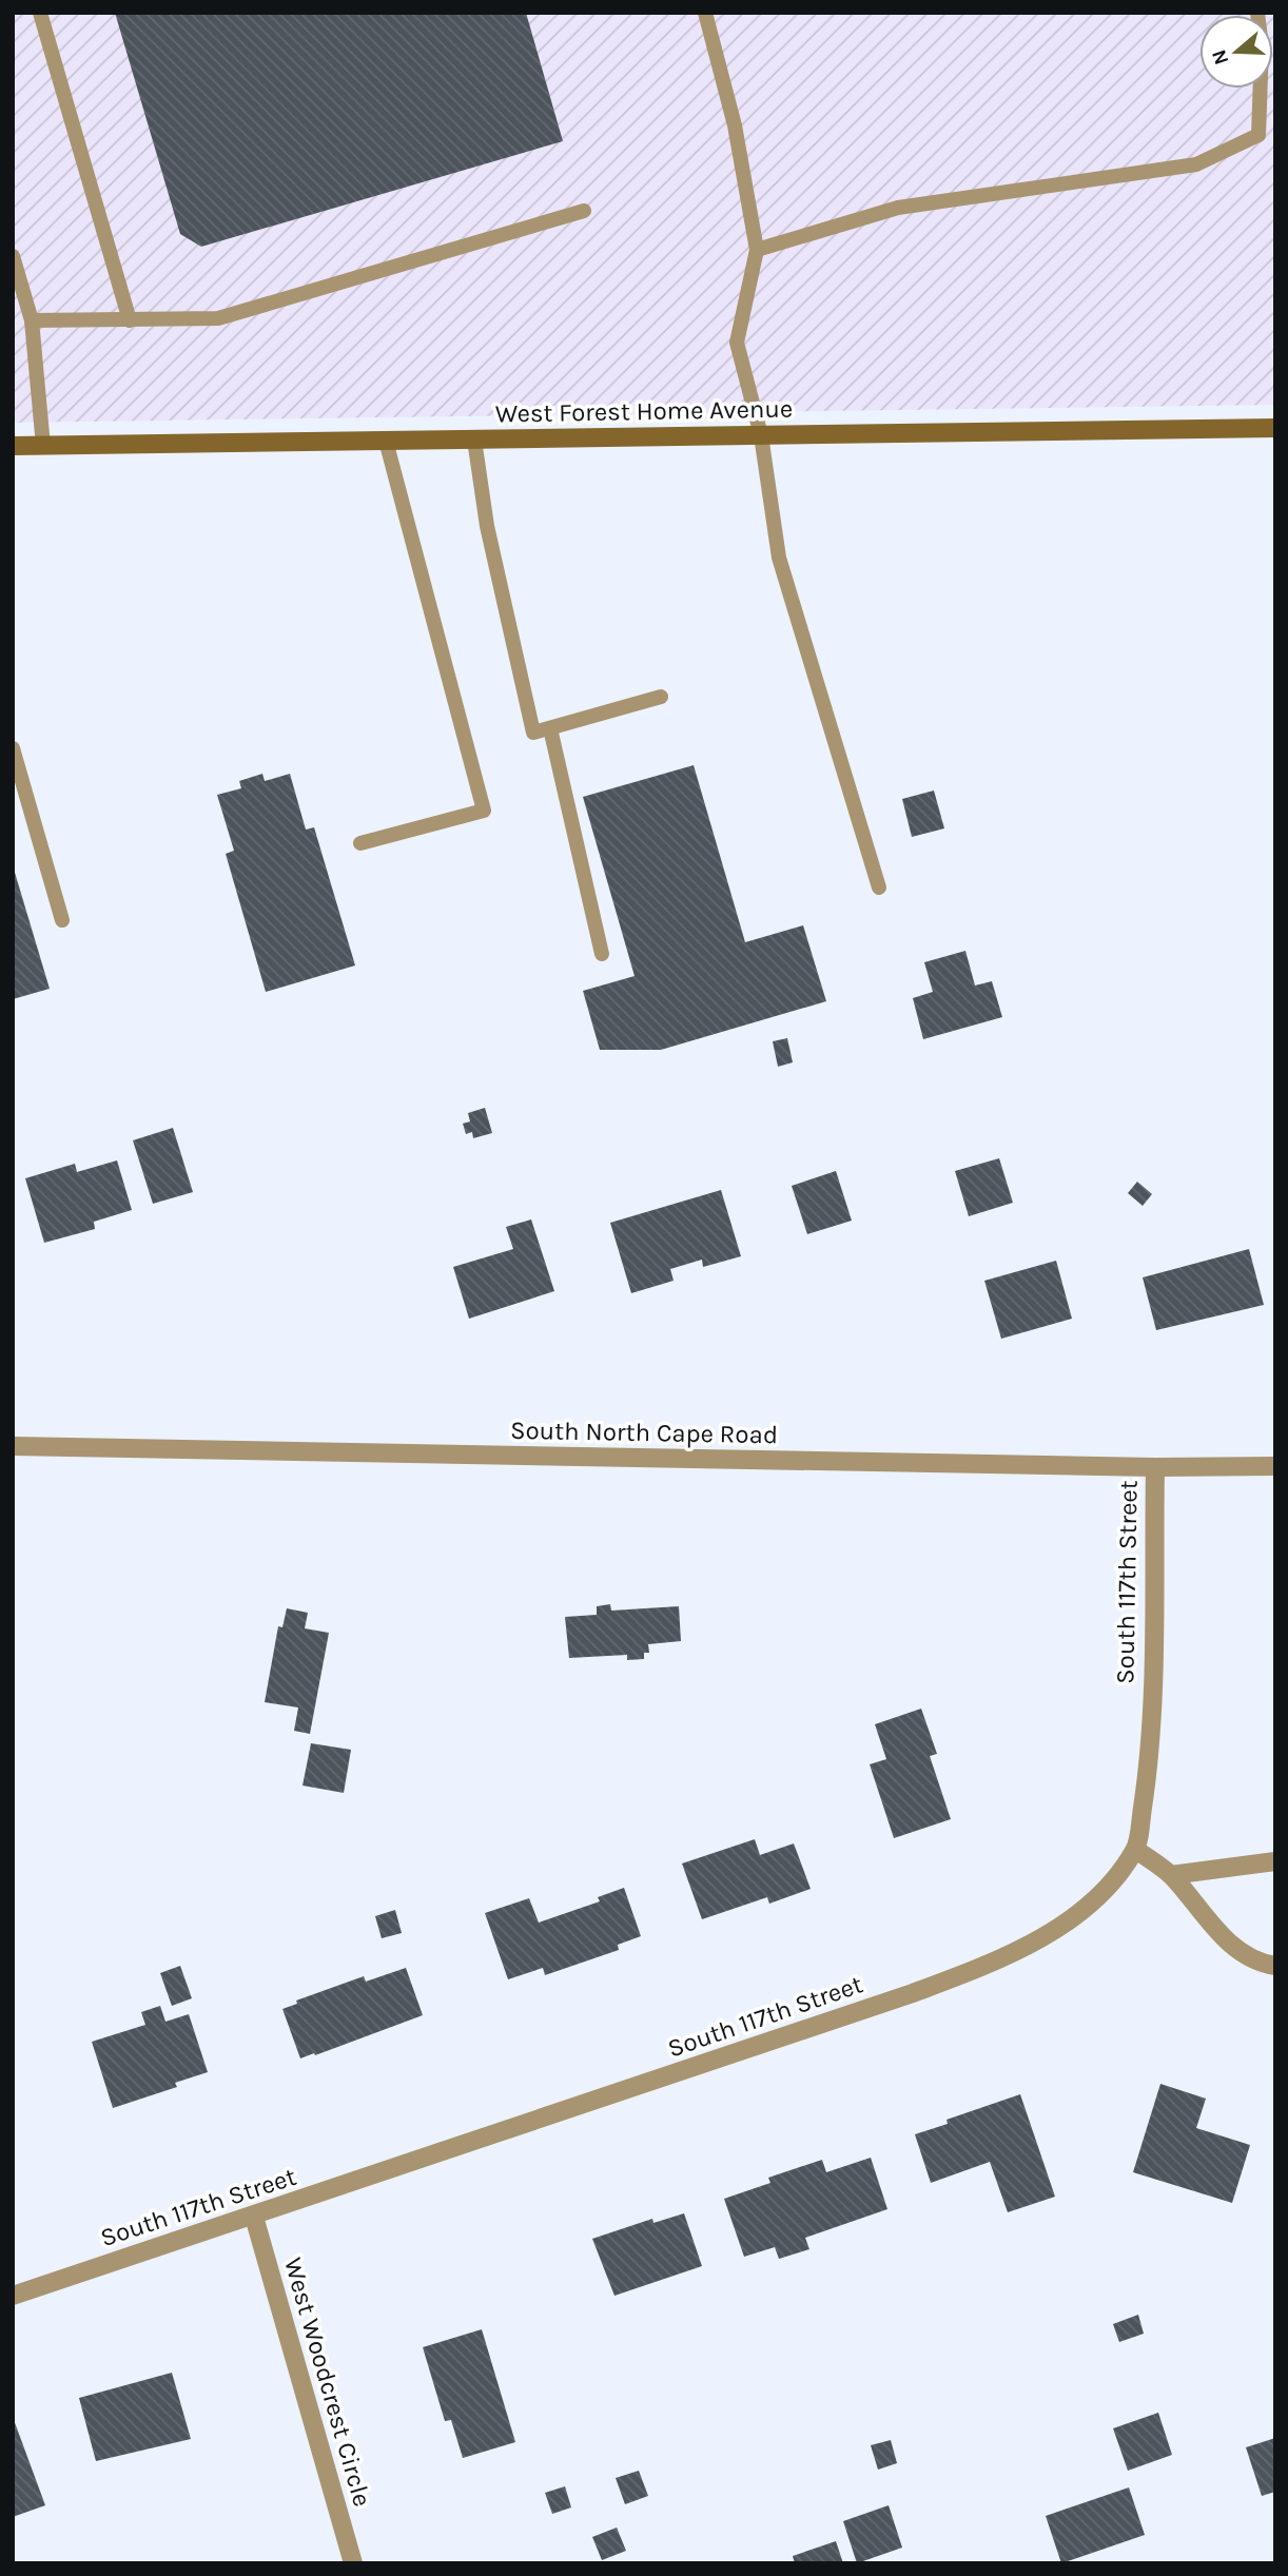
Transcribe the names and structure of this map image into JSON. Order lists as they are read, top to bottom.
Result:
{
  "streets": {
    "main road": ["West Forest Home Avenue"],
    "street": ["South North Cape Road", "South 117th Street", "West Woodcrest Circle"]
  },
  "crossings": [
    ["South North Cape Road", "South 117th Street"],
    ["South 117th Street", "West Woodcrest Circle"]
  ],
  "north": "left"
}
